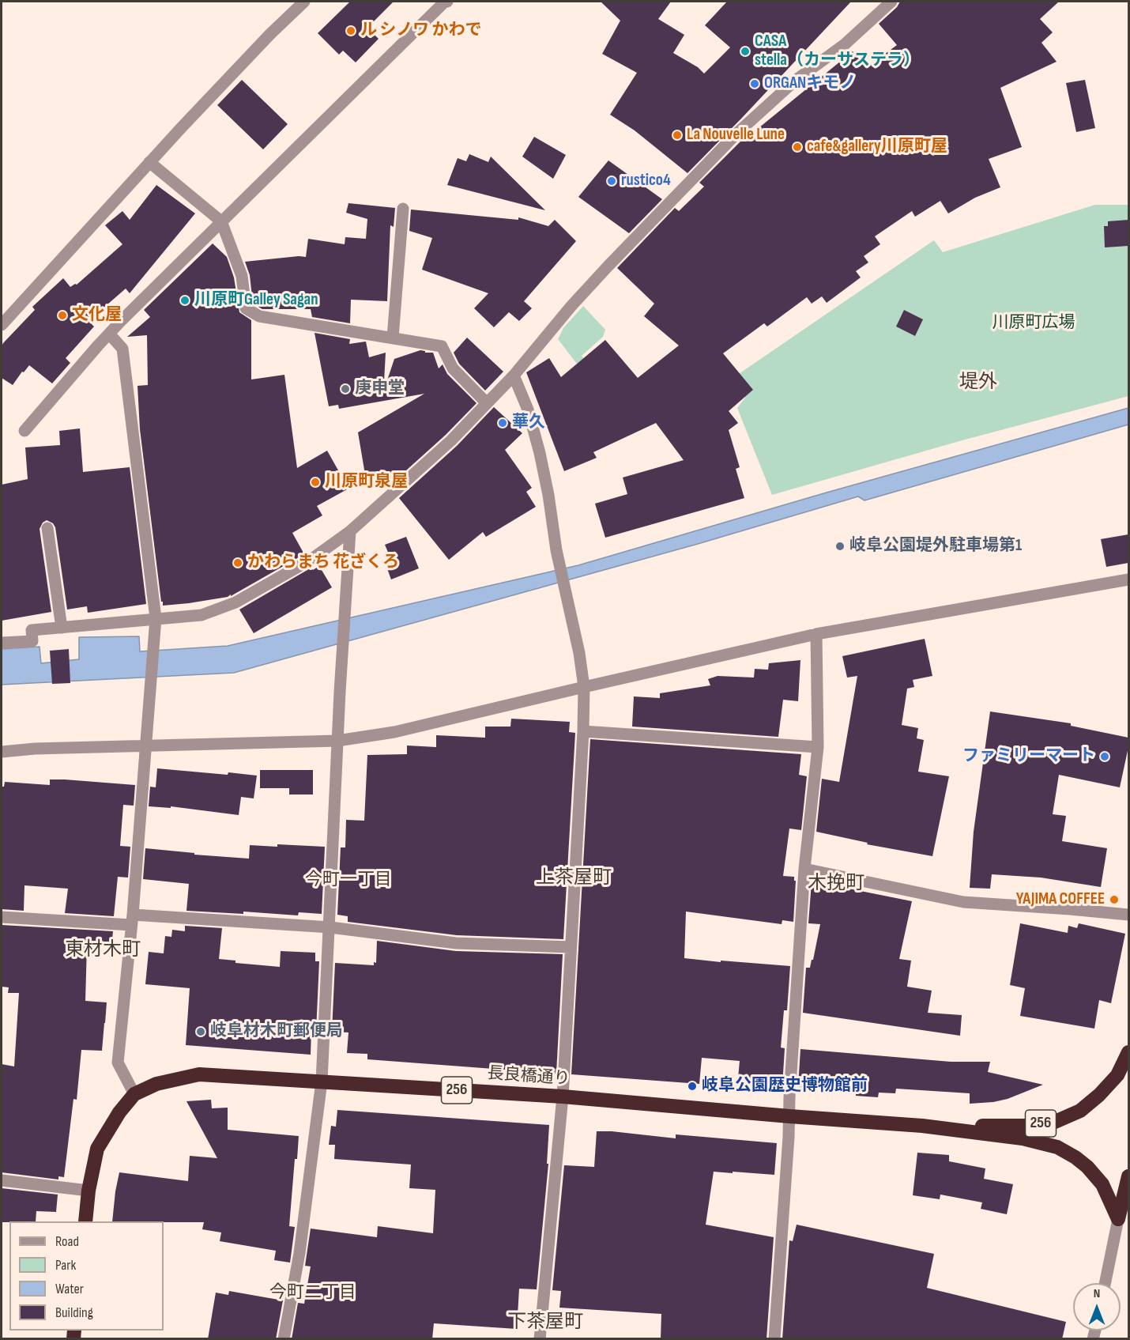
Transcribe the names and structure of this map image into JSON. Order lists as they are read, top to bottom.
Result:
{
  "streets": {
    "highway": ["長良橋通り", "256"]
  },
  "districts": [
    "堤外",
    "上茶屋町",
    "今町一丁目",
    "木挽町",
    "東材木町",
    "今町二丁目",
    "下茶屋町"
  ],
  "parks": ["川原町広場"],
  "places": [
    "ル シノワ かわで",
    "CASA stella（カーサステラ）",
    "ORGANキモノ",
    "La Nouvelle Lune",
    "cafe&gallery川原町屋",
    "rustico4",
    "川原町Galley Sagan",
    "文化屋",
    "庚申堂",
    "華久",
    "川原町泉屋",
    "岐阜公園堤外駐車場第1",
    "かわらまち 花ざくろ",
    "ファミリーマート",
    "YAJIMA COFFEE",
    "岐阜材木町郵便局",
    "岐阜公園歴史博物館前"
  ],
  "legend": [
    "Road",
    "Park",
    "Water",
    "Building"
  ],
  "north": "top"
}
